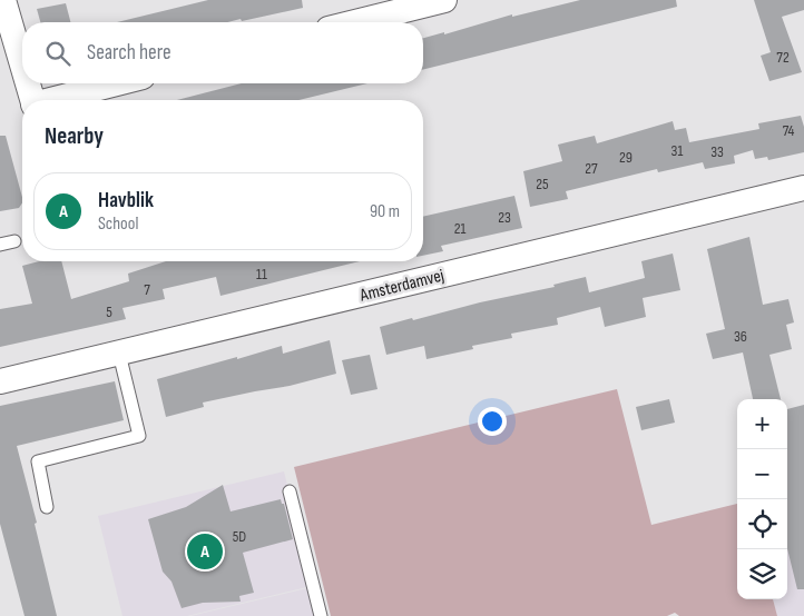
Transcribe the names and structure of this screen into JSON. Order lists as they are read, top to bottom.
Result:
{
  "streets": {
    "street": ["Amsterdamvej"]
  },
  "house_numbers": [
    "72",
    "74",
    "31",
    "33",
    "29",
    "27",
    "25",
    "23",
    "21",
    "11",
    "7",
    "5",
    "36",
    "5D"
  ],
  "page": {
    "search": "Search here",
    "heading": "Nearby",
    "list": [
      {
        "mark": "A",
        "name": "Havblik",
        "note": "School",
        "value": "90 m"
      }
    ],
    "map_buttons": ["+", "−"],
    "pins": "A"
  }
}
